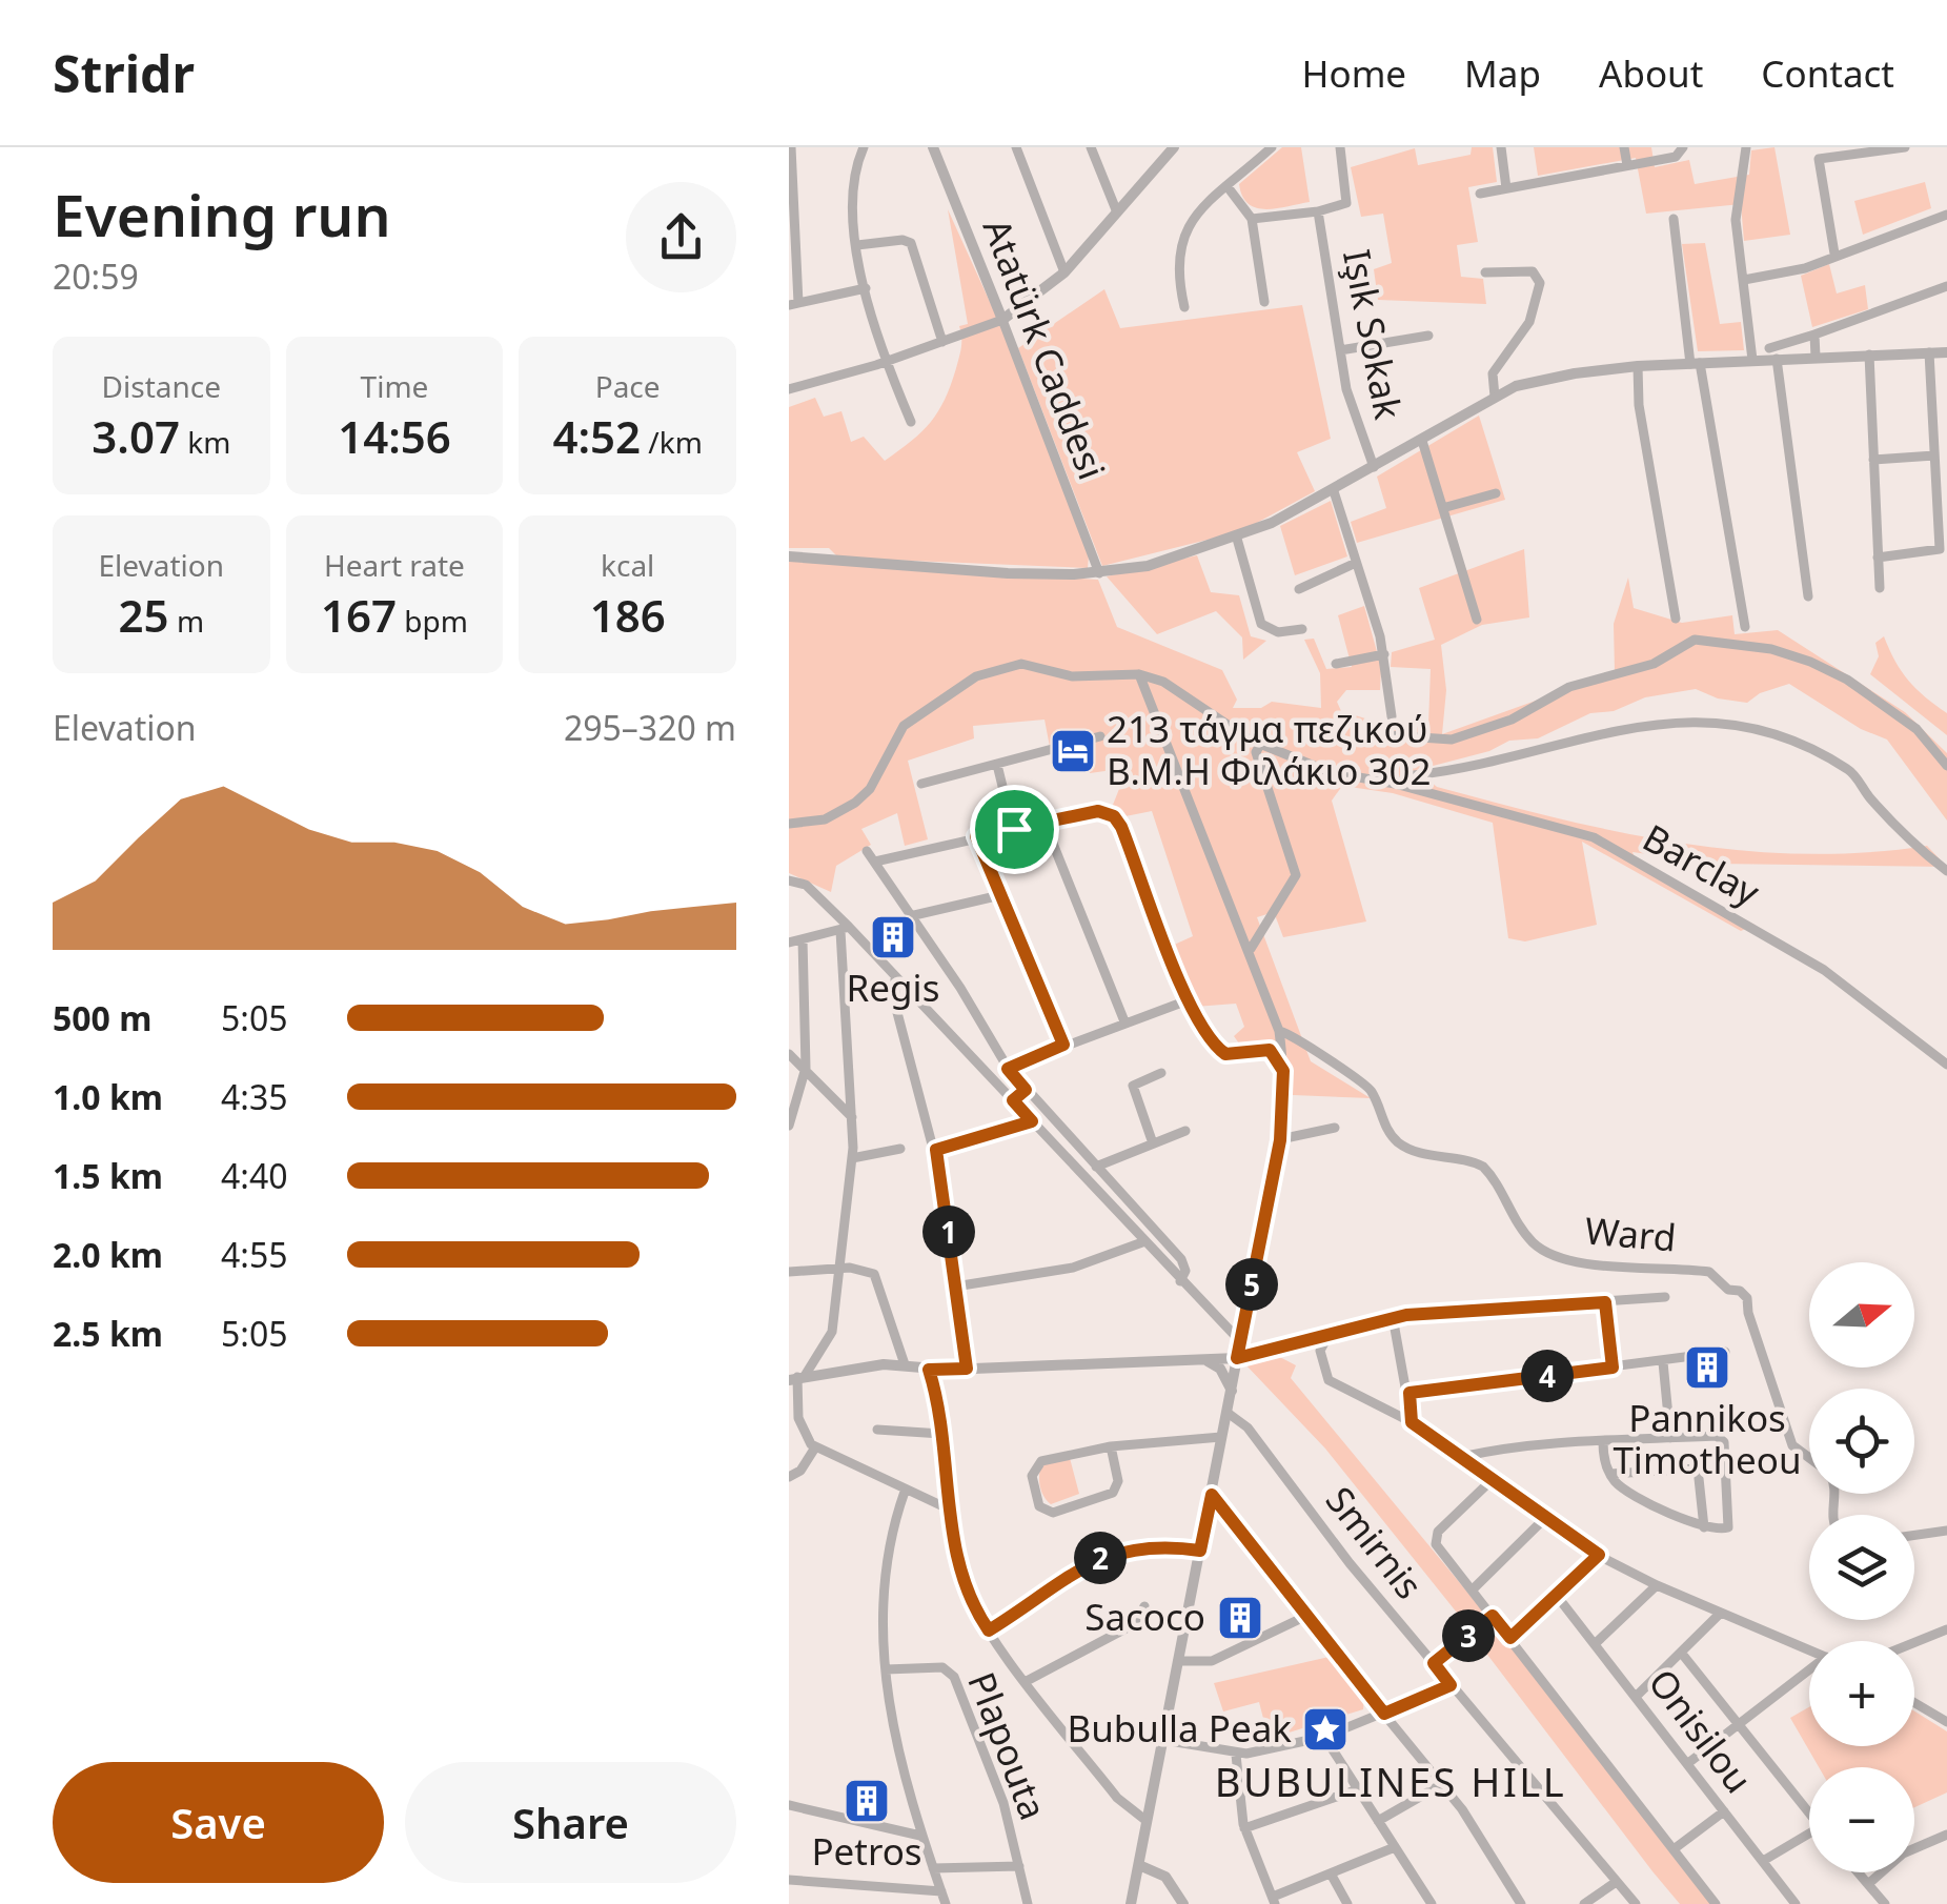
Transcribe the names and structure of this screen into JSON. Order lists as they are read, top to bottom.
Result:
{
  "streets": {
    "street": [
      "Işık Sokak",
      "Atatürk Caddesi",
      "Barclay",
      "Ward",
      "Smirnis",
      "Onisilou",
      "Plapouta"
    ]
  },
  "districts": ["BUBULINES HILL"],
  "places": {
    "hotel": ["213 τάγμα πεζικού B.M.H Φιλάκιο 302"],
    "building": [
      "Regis",
      "Pannikos Timotheou",
      "Sacoco",
      "Petros"
    ],
    "place": ["Bubulla Peak"]
  },
  "north": "right",
  "page": {
    "header": "Stridr",
    "nav": [
      "Home",
      "Map",
      "About",
      "Contact"
    ],
    "heading": ["Evening run", "20:59"],
    "stats": [
      ["Distance", "3.07 km"],
      ["Time", "14:56"],
      ["Pace", "4:52 /km"],
      ["Elevation", "25 m"],
      ["Heart rate", "167 bpm"],
      ["kcal", "186"]
    ],
    "chart": ["Elevation", "295–320 m"],
    "list": [
      {
        "name": "500 m",
        "note": "5:05"
      },
      {
        "name": "1.0 km",
        "note": "4:35"
      },
      {
        "name": "1.5 km",
        "note": "4:40"
      },
      {
        "name": "2.0 km",
        "note": "4:55"
      },
      {
        "name": "2.5 km",
        "note": "5:05"
      }
    ],
    "pins": [
      "1",
      "5",
      "4",
      "2",
      "3"
    ],
    "map_buttons": ["+", "−"],
    "buttons": ["Save", "Share"]
  }
}
